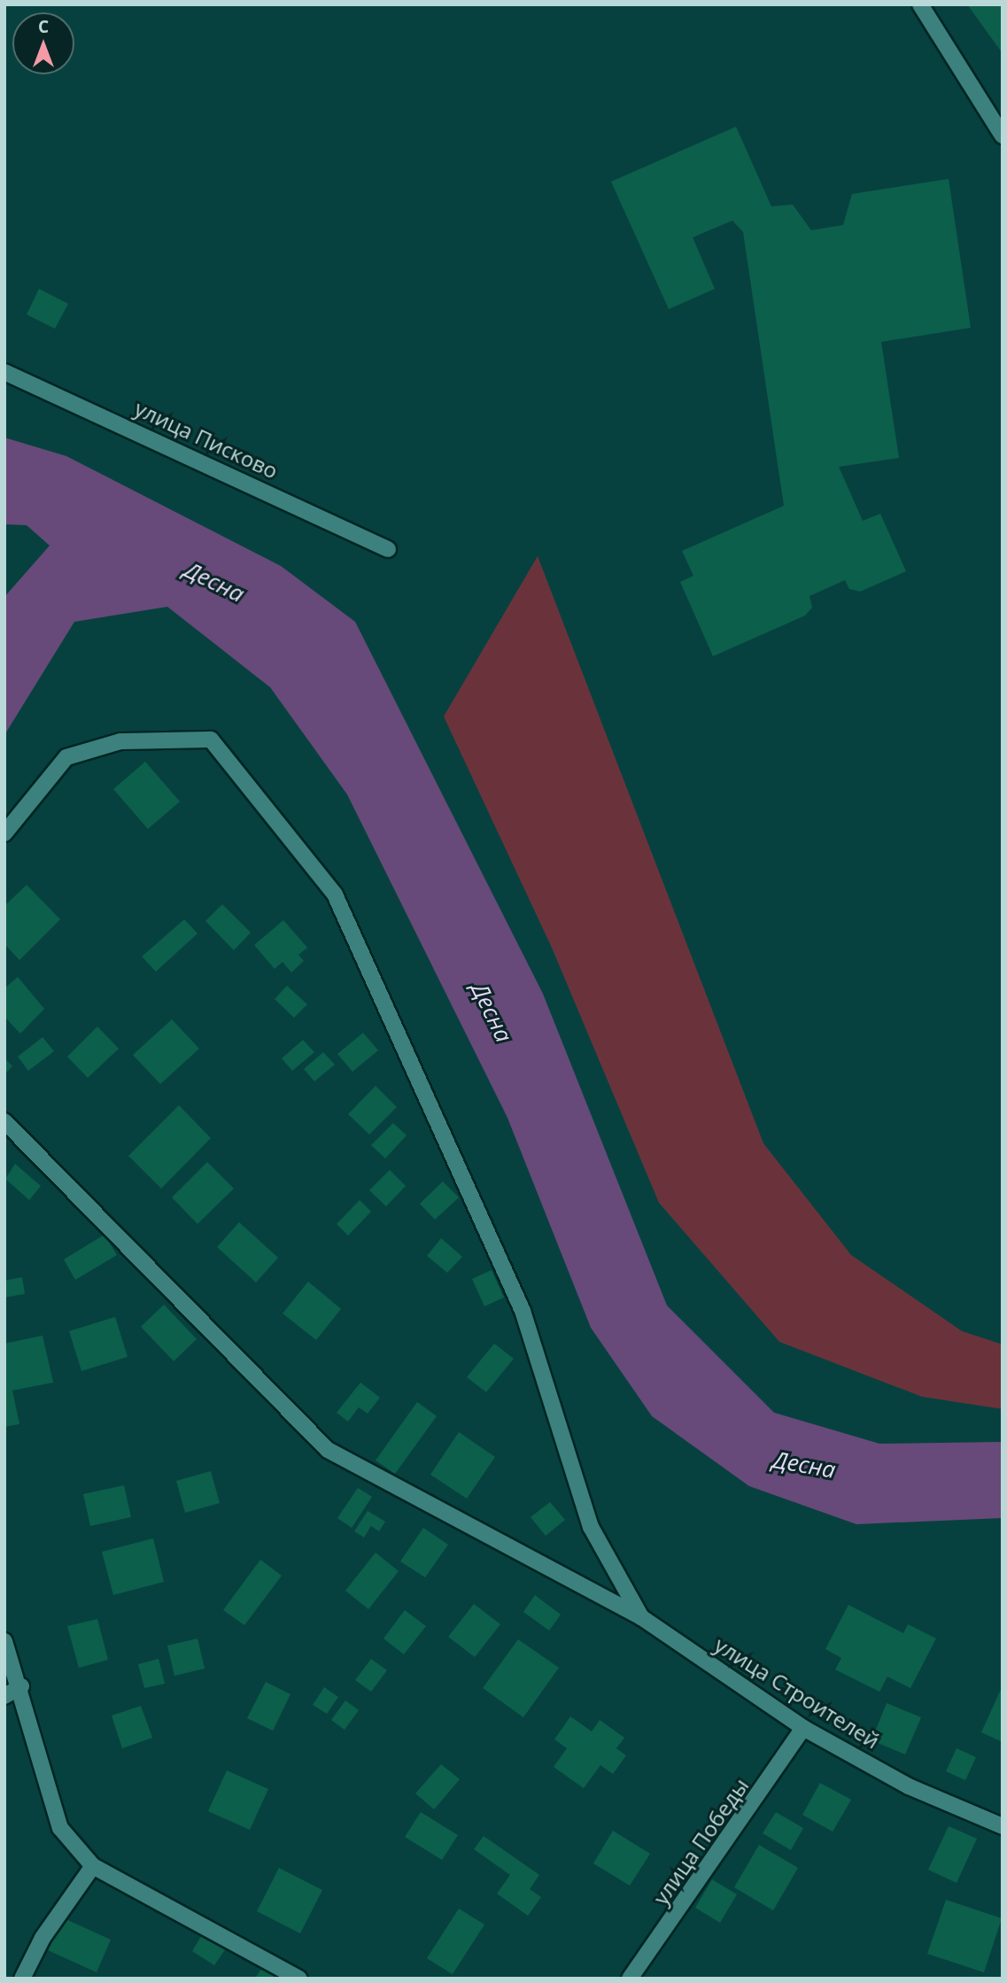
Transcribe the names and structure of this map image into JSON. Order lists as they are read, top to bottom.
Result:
{
  "streets": {
    "street": ["улица Писково", "улица Строителей", "улица Победы"]
  },
  "crossings": [
    ["улица Строителей", "улица Победы"]
  ],
  "water": ["Десна"],
  "north": "top"
}
